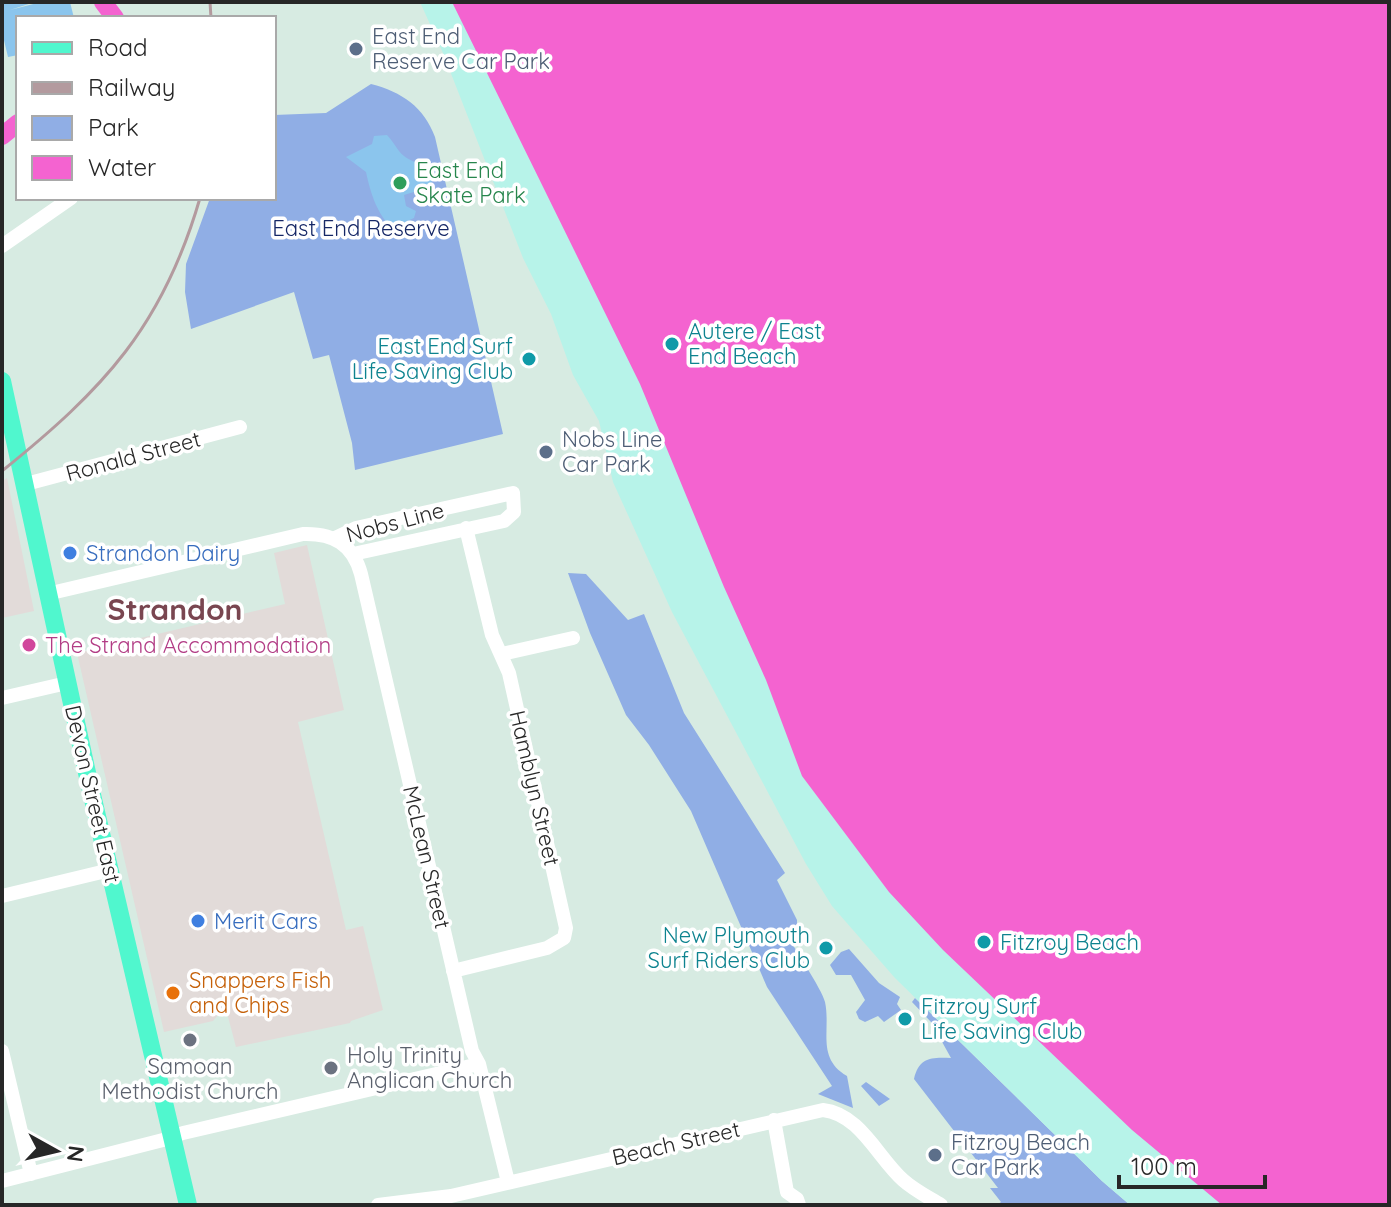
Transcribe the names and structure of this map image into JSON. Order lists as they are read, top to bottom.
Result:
{
  "streets": {
    "main road": ["Devon Street East"],
    "street": [
      "Ronald Street",
      "Nobs Line",
      "Hamblyn Street",
      "McLean Street",
      "Beach Street"
    ]
  },
  "crossings": [
    ["Ronald Street", "Devon Street East"],
    ["Nobs Line", "Hamblyn Street"],
    ["Nobs Line", "Devon Street East"],
    ["Nobs Line", "McLean Street"],
    ["Hamblyn Street", "McLean Street"],
    ["McLean Street", "Beach Street"]
  ],
  "districts": ["Strandon"],
  "parks": ["East End Reserve"],
  "places": [
    "East End Reserve Car Park",
    "East End Skate Park",
    "Autere / East End Beach",
    "East End Surf Life Saving Club",
    "Nobs Line Car Park",
    "Strandon Dairy",
    "The Strand Accommodation",
    "Merit Cars",
    "Fitzroy Beach",
    "New Plymouth Surf Riders Club",
    "Snappers Fish and Chips",
    "Fitzroy Surf Life Saving Club",
    "Samoan Methodist Church",
    "Holy Trinity Anglican Church",
    "Fitzroy Beach Car Park"
  ],
  "legend": [
    "Road",
    "Railway",
    "Park",
    "Water"
  ],
  "scale_bar": "100 m",
  "north": "right"
}
